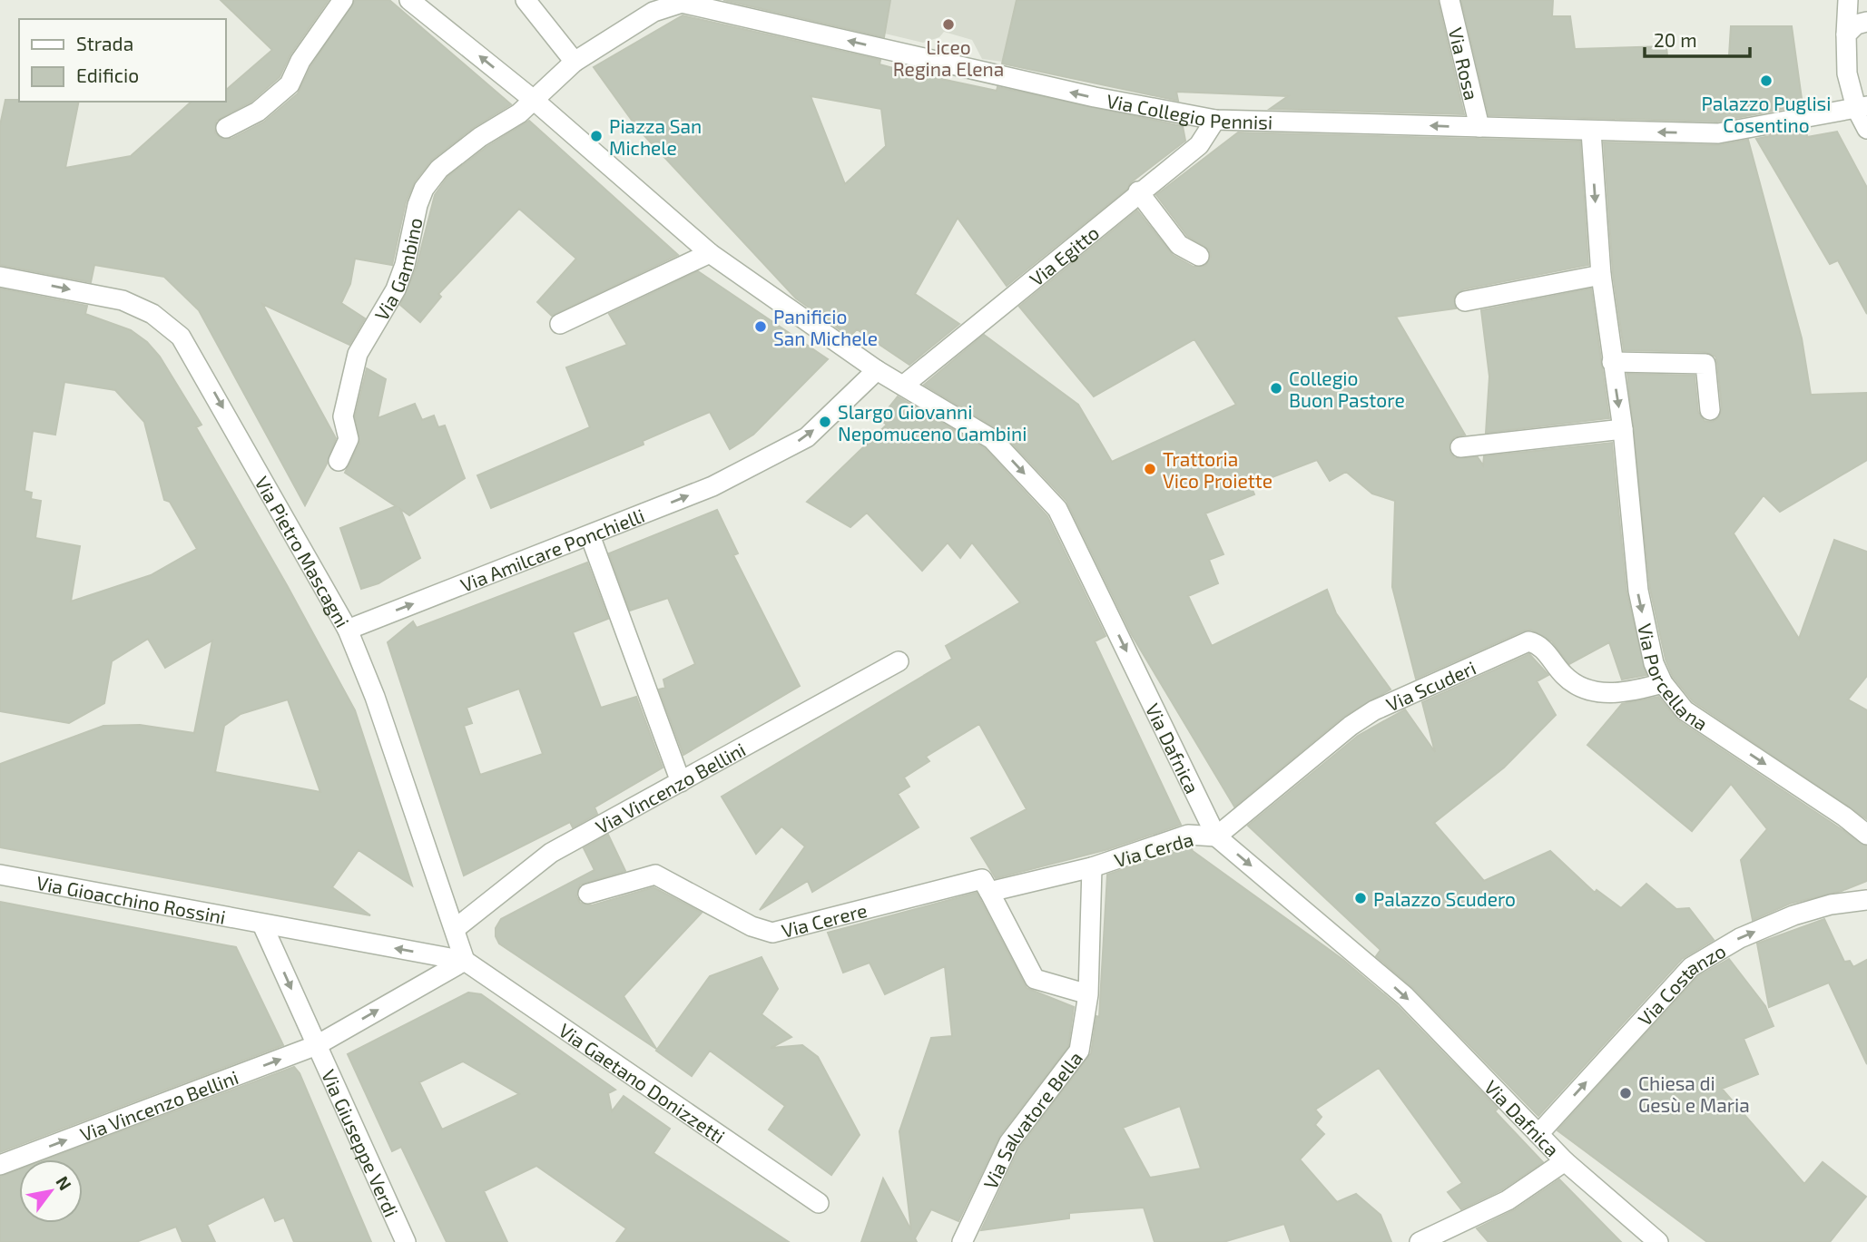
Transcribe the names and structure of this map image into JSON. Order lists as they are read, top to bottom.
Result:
{
  "streets": {
    "street": [
      "Via Rosa",
      "Via Collegio Pennisi",
      "Via Egitto",
      "Via Gambino",
      "Via Amilcare Ponchielli",
      "Via Pietro Mascagni",
      "Via Porcellana",
      "Via Scuderi",
      "Via Dafnica",
      "Via Vincenzo Bellini",
      "Via Cerda",
      "Via Gioacchino Rossini",
      "Via Cerere",
      "Via Costanzo",
      "Via Gaetano Donizzetti",
      "Via Salvatore Bella",
      "Via Giuseppe Verdi"
    ]
  },
  "crossings": [
    ["Via Rosa", "Via Collegio Pennisi"],
    ["Via Collegio Pennisi", "Via Egitto"],
    ["Via Collegio Pennisi", "Via Gambino"],
    ["Via Collegio Pennisi", "Via Porcellana"],
    ["Via Collegio Pennisi", "Via Dafnica"],
    ["Via Egitto", "Via Dafnica"],
    ["Via Gambino", "Via Dafnica"],
    ["Via Amilcare Ponchielli", "Via Pietro Mascagni"],
    ["Via Amilcare Ponchielli", "Via Dafnica"],
    ["Via Pietro Mascagni", "Via Vincenzo Bellini"],
    ["Via Pietro Mascagni", "Via Gioacchino Rossini"],
    ["Via Pietro Mascagni", "Via Gaetano Donizzetti"],
    ["Via Porcellana", "Via Scuderi"],
    ["Via Scuderi", "Via Dafnica"],
    ["Via Scuderi", "Via Cerda"],
    ["Via Dafnica", "Via Cerda"],
    ["Via Dafnica", "Via Costanzo"],
    ["Via Vincenzo Bellini", "Via Gioacchino Rossini"],
    ["Via Vincenzo Bellini", "Via Gaetano Donizzetti"],
    ["Via Vincenzo Bellini", "Via Giuseppe Verdi"],
    ["Via Cerda", "Via Cerere"],
    ["Via Cerda", "Via Salvatore Bella"],
    ["Via Gioacchino Rossini", "Via Gaetano Donizzetti"],
    ["Via Gioacchino Rossini", "Via Giuseppe Verdi"]
  ],
  "one_way": [
    "Via Collegio Pennisi",
    "Via Amilcare Ponchielli",
    "Via Pietro Mascagni",
    "Via Porcellana",
    "Via Vincenzo Bellini",
    "Via Gioacchino Rossini",
    "Via Costanzo",
    "Via Giuseppe Verdi"
  ],
  "places": [
    "Liceo Regina Elena",
    "Palazzo Puglisi Cosentino",
    "Piazza San Michele",
    "Panificio San Michele",
    "Collegio Buon Pastore",
    "Slargo Giovanni Nepomuceno Gambini",
    "Trattoria Vico Proiette",
    "Palazzo Scudero",
    "Chiesa di Gesù e Maria"
  ],
  "legend": ["Strada", "Edificio"],
  "scale_bar": "20 m",
  "north": "top right"
}
